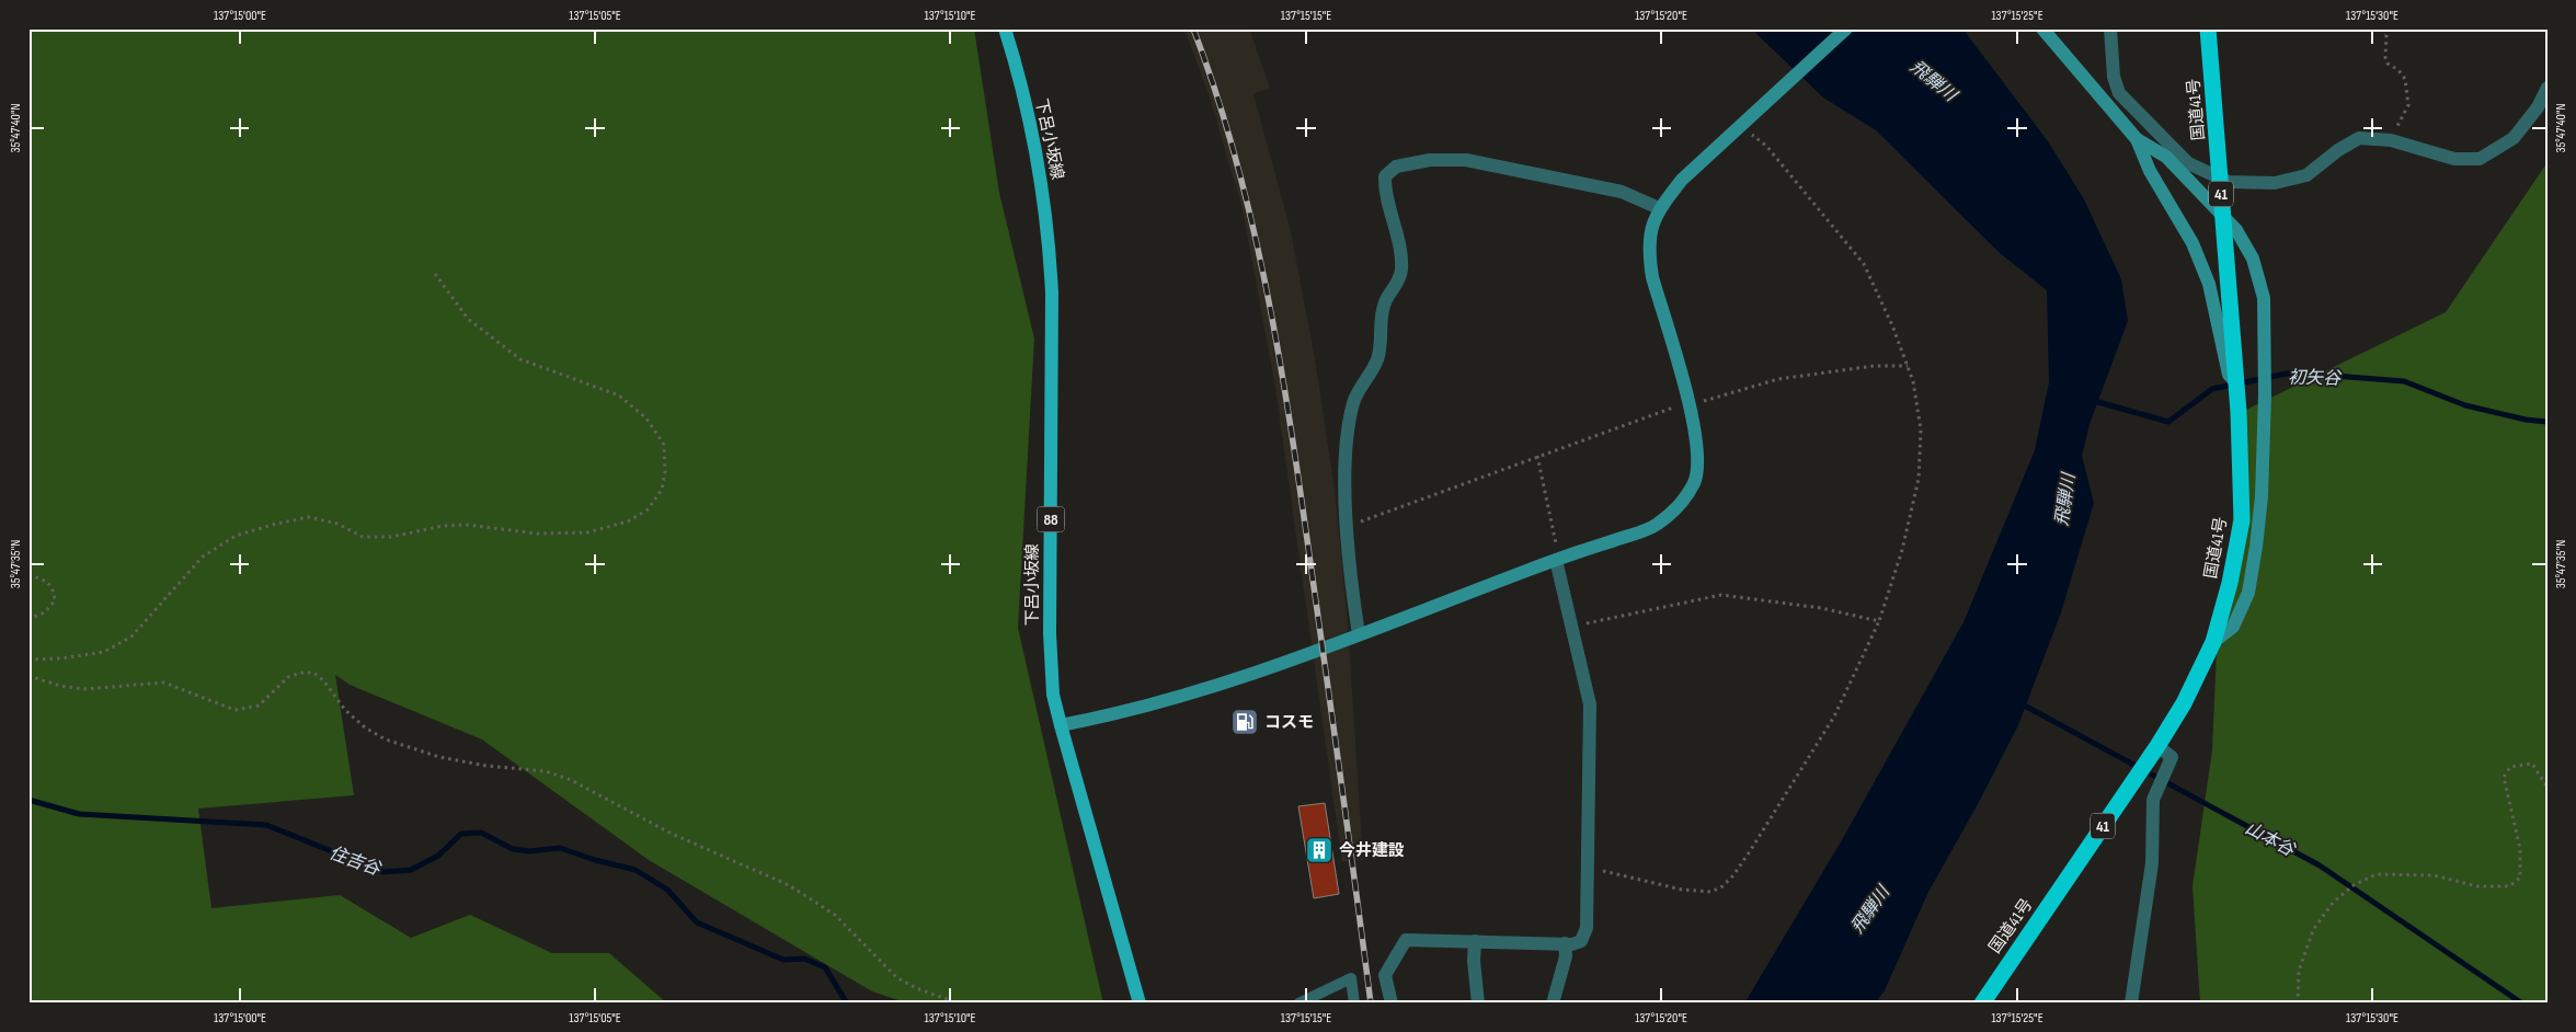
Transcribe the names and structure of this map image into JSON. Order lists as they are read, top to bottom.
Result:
{
  "streets": {
    "highway": ["国道41号", "41"],
    "main road": ["下呂小坂線", "88"]
  },
  "water": [
    "飛騨川",
    "初矢谷",
    "山本谷",
    "住吉谷"
  ],
  "places": {
    "fuel station": ["コスモ"],
    "building": ["今井建設"]
  },
  "coordinates": [
    "137°15'00\"E",
    "137°15'05\"E",
    "137°15'10\"E",
    "137°15'15\"E",
    "137°15'20\"E",
    "137°15'25\"E",
    "137°15'30\"E",
    "35°47'40\"N",
    "35°47'35\"N"
  ]
}
